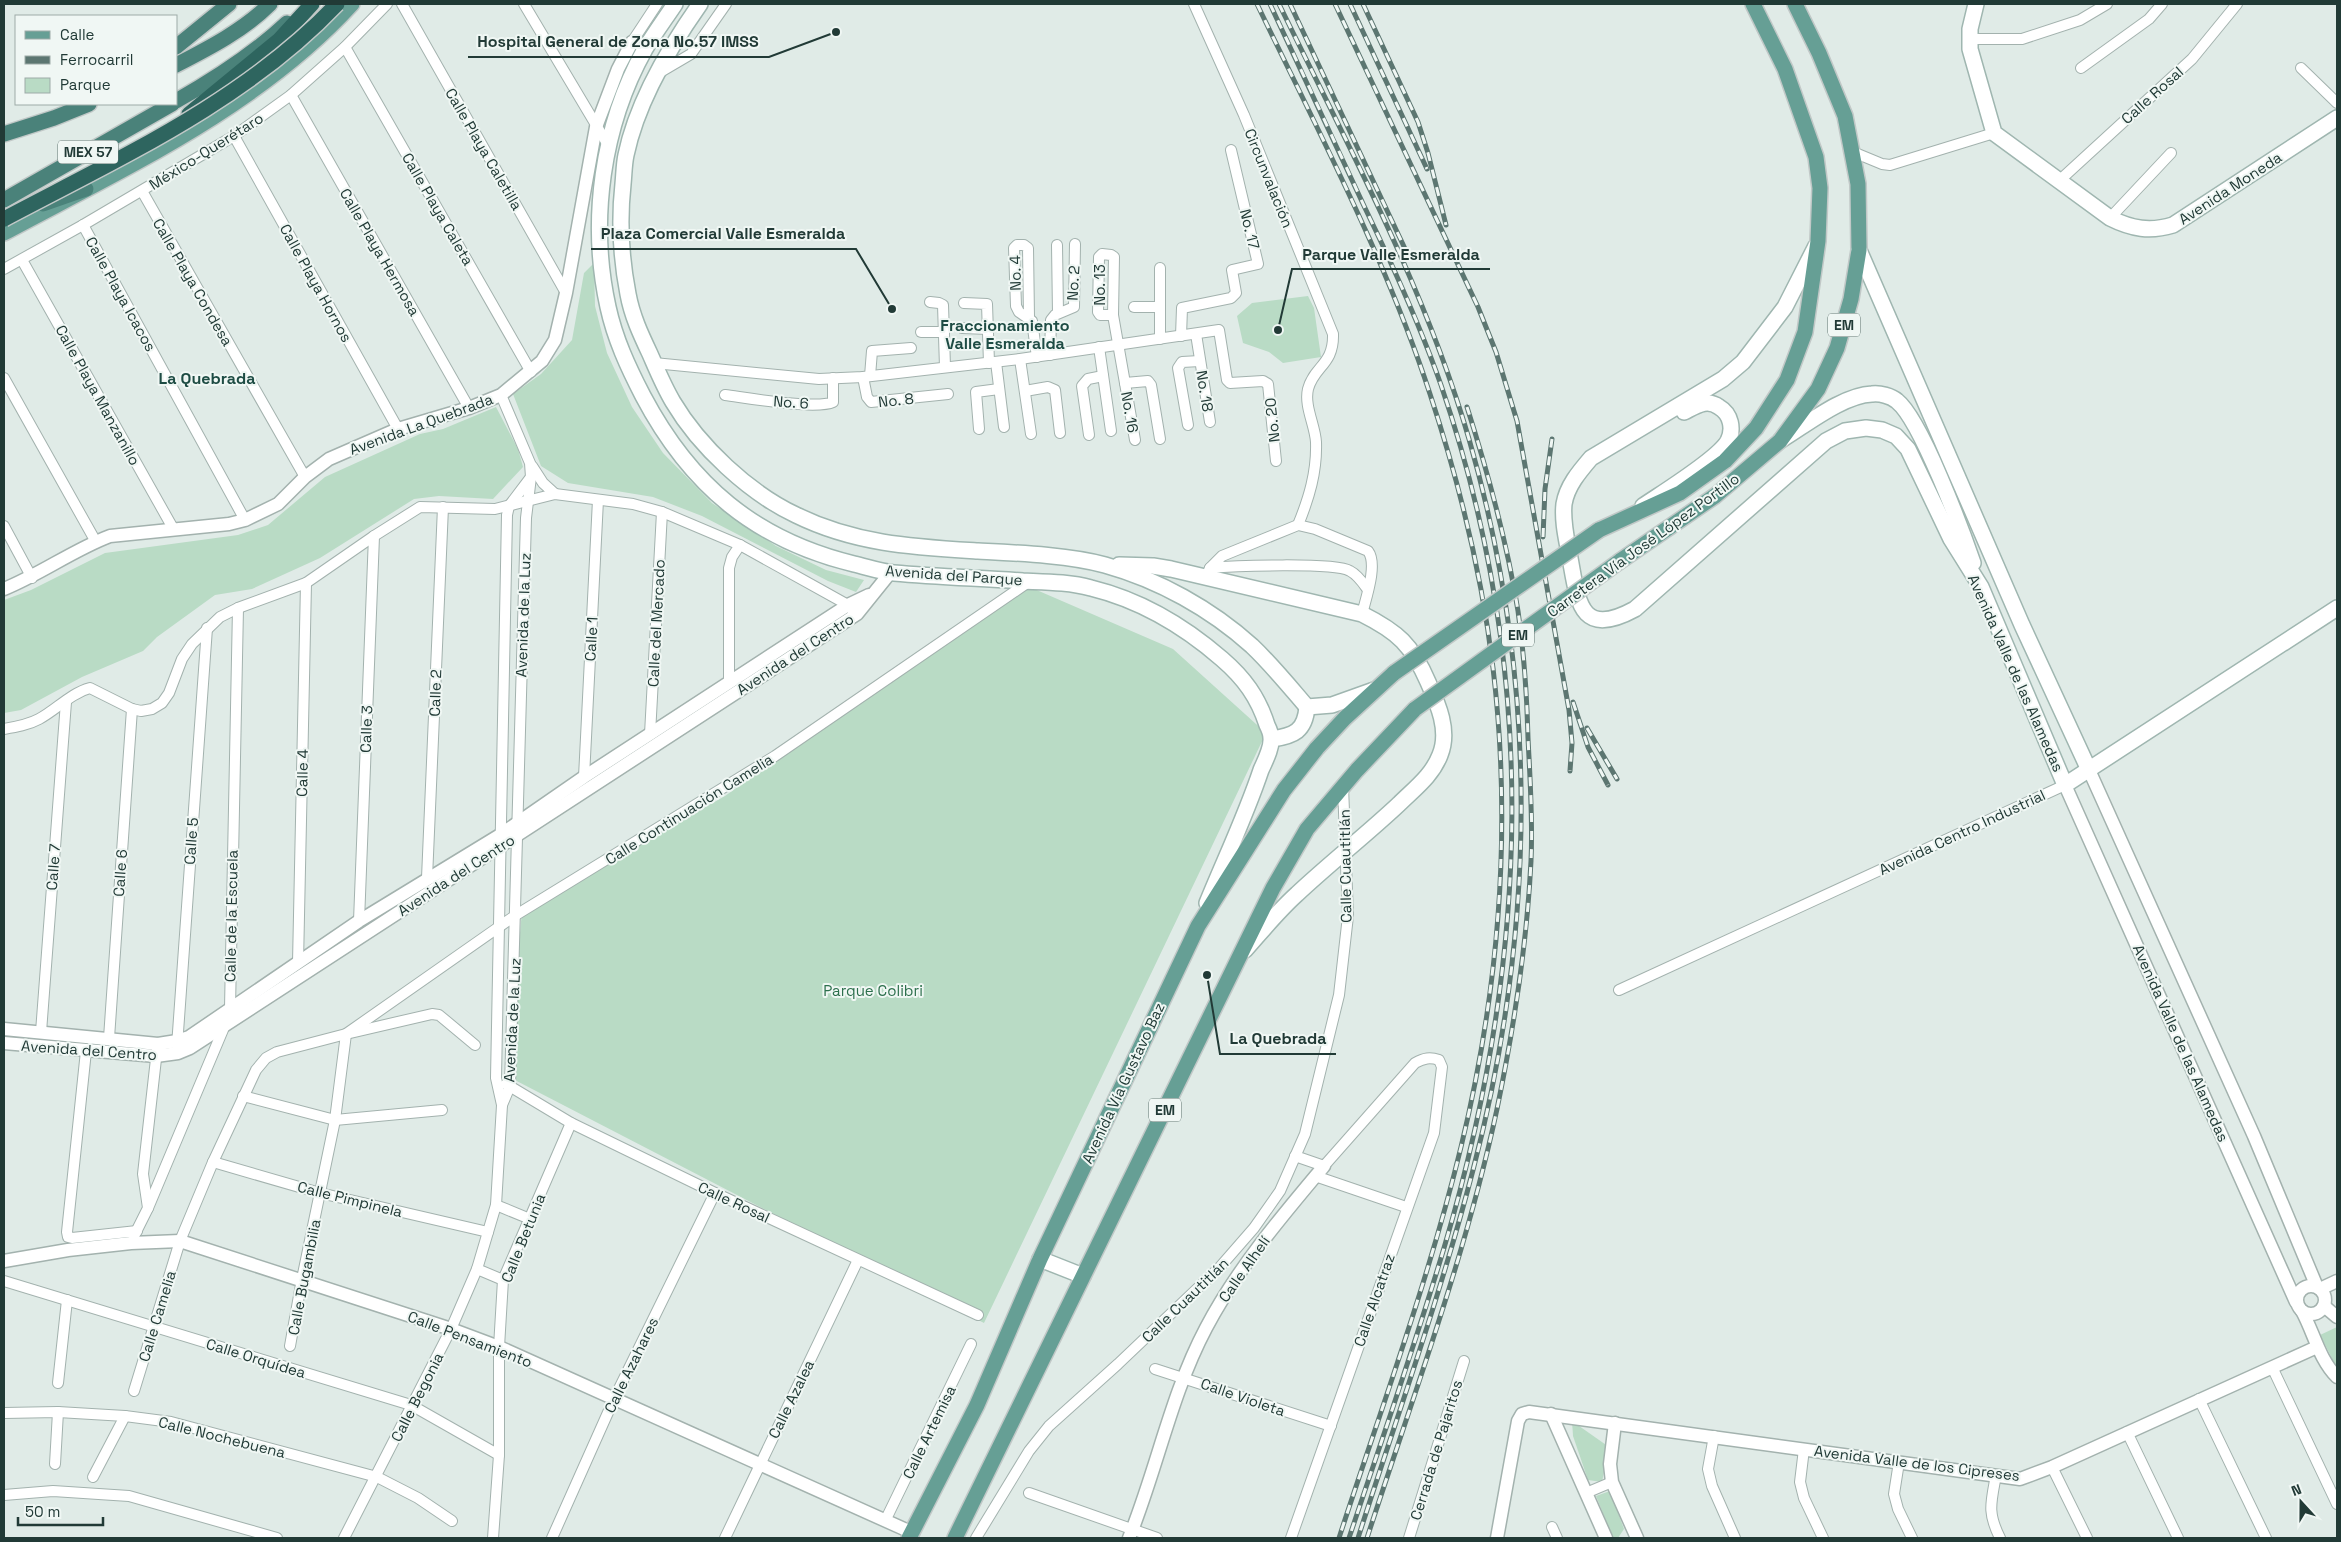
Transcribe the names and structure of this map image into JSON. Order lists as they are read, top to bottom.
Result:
{
  "streets": {
    "highway": ["MEX 57"],
    "main road": [
      "Avenida Moneda",
      "EM",
      "Carretera Vía José López Portillo",
      "Avenida del Parque",
      "Avenida Valle de las Alamedas",
      "Avenida Centro Industrial",
      "Avenida Vía Gustavo Baz"
    ],
    "street": [
      "Calle Rosal",
      "Calle Playa Caletilla",
      "México-Querétaro",
      "Circunvalación",
      "Calle Playa Caleta",
      "No. 17",
      "Calle Playa Hermosa",
      "No. 4",
      "Calle Playa Condesa",
      "Calle Playa Hornos",
      "No. 2",
      "No. 13",
      "Calle Playa Icacos",
      "No. 18",
      "Calle Playa Manzanillo",
      "No. 8",
      "No. 6",
      "No. 16",
      "No. 20",
      "Avenida La Quebrada",
      "Avenida de la Luz",
      "Calle del Mercado",
      "Calle 1",
      "Avenida del Centro",
      "Calle 2",
      "Calle 3",
      "Calle 4",
      "Calle Continuación Camelia",
      "Calle 5",
      "Calle Cuautitlán",
      "Calle 7",
      "Calle 6",
      "Calle de la Escuela",
      "Calle Pimpinela",
      "Calle Betunia",
      "Calle Alhelí",
      "Calle Bugambilia",
      "Calle Alcatraz",
      "Calle Camelia",
      "Calle Pensamiento",
      "Calle Orquídea",
      "Calle Azahares",
      "Calle Begonia",
      "Calle Violeta",
      "Calle Azalea",
      "Calle Artemisa",
      "Calle Nochebuena",
      "Cerrada de Pajaritos",
      "Avenida Valle de los Cipreses"
    ]
  },
  "crossings": [
    ["Calle Rosal", "Avenida Moneda"],
    ["Calle Rosal", "Avenida de la Luz"],
    ["Calle Rosal", "Calle Betunia"],
    ["Calle Rosal", "Calle Azahares"],
    ["Calle Rosal", "Calle Azalea"],
    ["Calle Playa Caletilla", "Avenida La Quebrada"],
    ["México-Querétaro", "Calle Playa Caleta"],
    ["México-Querétaro", "Calle Playa Hermosa"],
    ["México-Querétaro", "Calle Playa Condesa"],
    ["México-Querétaro", "Calle Playa Hornos"],
    ["México-Querétaro", "Calle Playa Icacos"],
    ["México-Querétaro", "Calle Playa Manzanillo"],
    ["Calle Playa Caleta", "Avenida La Quebrada"],
    ["Calle Playa Hermosa", "Avenida La Quebrada"],
    ["Calle Playa Condesa", "Avenida La Quebrada"],
    ["Calle Playa Hornos", "Avenida La Quebrada"],
    ["No. 13", "No. 16"],
    ["Calle Playa Icacos", "Avenida La Quebrada"],
    ["EM", "Carretera Vía José López Portillo"],
    ["EM", "Calle Cuautitlán"],
    ["No. 18", "No. 20"],
    ["Calle Playa Manzanillo", "Avenida La Quebrada"],
    ["Avenida La Quebrada", "Avenida del Parque"],
    ["Avenida La Quebrada", "Avenida de la Luz"],
    ["Carretera Vía José López Portillo", "Avenida Valle de las Alamedas"],
    ["Carretera Vía José López Portillo", "Calle Cuautitlán"],
    ["Carretera Vía José López Portillo", "Avenida Vía Gustavo Baz"],
    ["Avenida del Parque", "Avenida del Centro"],
    ["Avenida del Parque", "Calle Continuación Camelia"],
    ["Avenida de la Luz", "Avenida del Centro"],
    ["Avenida de la Luz", "Calle Continuación Camelia"],
    ["Avenida de la Luz", "Calle Begonia"],
    ["Calle del Mercado", "Avenida del Centro"],
    ["Calle 1", "Avenida del Centro"],
    ["Avenida del Centro", "Calle 2"],
    ["Avenida del Centro", "Calle 3"],
    ["Avenida del Centro", "Calle 4"],
    ["Avenida del Centro", "Calle 5"],
    ["Avenida del Centro", "Calle 7"],
    ["Avenida del Centro", "Calle 6"],
    ["Avenida del Centro", "Calle de la Escuela"],
    ["Avenida Valle de las Alamedas", "Avenida Centro Industrial"],
    ["Avenida Valle de las Alamedas", "Avenida Valle de los Cipreses"],
    ["Calle Continuación Camelia", "Calle Pimpinela"],
    ["Calle Continuación Camelia", "Calle Bugambilia"],
    ["Calle Continuación Camelia", "Calle Camelia"],
    ["Calle Continuación Camelia", "Calle Pensamiento"],
    ["Avenida Vía Gustavo Baz", "Calle Pensamiento"],
    ["Calle Pimpinela", "Calle Bugambilia"],
    ["Calle Pimpinela", "Calle Begonia"],
    ["Calle Betunia", "Calle Pensamiento"],
    ["Calle Betunia", "Calle Orquídea"],
    ["Calle Alhelí", "Calle Alcatraz"],
    ["Calle Alhelí", "Calle Violeta"],
    ["Calle Bugambilia", "Calle Pensamiento"],
    ["Calle Alcatraz", "Calle Violeta"],
    ["Calle Camelia", "Calle Pensamiento"],
    ["Calle Camelia", "Calle Orquídea"],
    ["Calle Pensamiento", "Calle Azahares"],
    ["Calle Pensamiento", "Calle Begonia"],
    ["Calle Pensamiento", "Calle Azalea"],
    ["Calle Pensamiento", "Calle Artemisa"],
    ["Calle Orquídea", "Calle Begonia"],
    ["Calle Begonia", "Calle Nochebuena"]
  ],
  "districts": ["Fraccionamiento Valle Esmeralda", "La Quebrada"],
  "parks": ["Parque Colibri"],
  "places": [
    "Hospital General de Zona No.57 IMSS",
    "Plaza Comercial Valle Esmeralda",
    "Parque Valle Esmeralda",
    "La Quebrada"
  ],
  "legend": ["Calle", "Ferrocarril", "Parque"],
  "scale_bar": "50 m",
  "north": "top"
}
